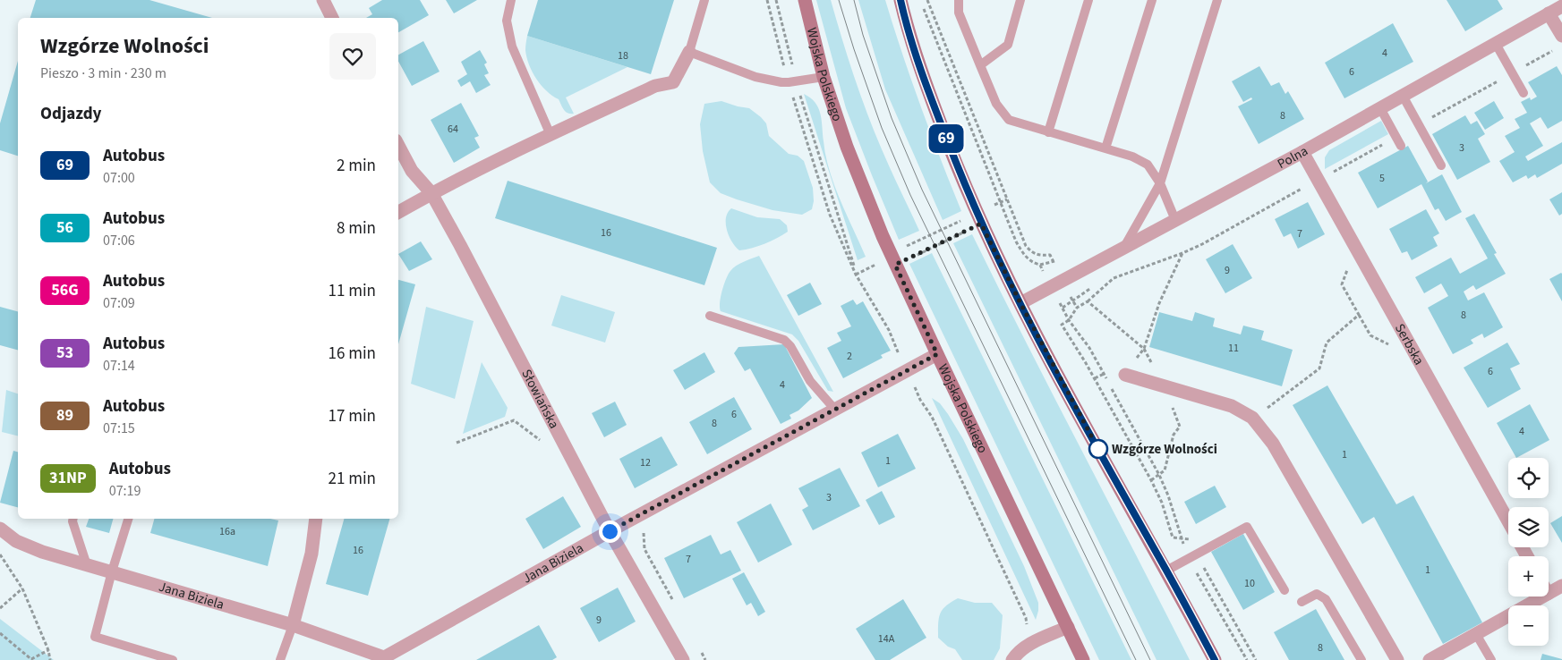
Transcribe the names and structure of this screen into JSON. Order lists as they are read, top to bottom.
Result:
{
  "streets": {
    "street": [
      "Wojska Polskiego",
      "Polna",
      "Serbska",
      "Słowiańska",
      "Jana Biziela"
    ]
  },
  "crossings": [
    ["Wojska Polskiego", "Jana Biziela"],
    ["Polna", "Serbska"],
    ["Słowiańska", "Jana Biziela"]
  ],
  "places": ["Wzgórze Wolności"],
  "lines": ["bus line 69"],
  "house_numbers": [
    "4",
    "18",
    "6",
    "8",
    "64",
    "3",
    "5",
    "16",
    "7",
    "9",
    "8",
    "11",
    "2",
    "6",
    "4",
    "6",
    "8",
    "4",
    "1",
    "1",
    "12",
    "3",
    "16a",
    "16",
    "7",
    "1",
    "10",
    "9",
    "14A",
    "8"
  ],
  "page": {
    "on_map": "69",
    "heading": [
      ["Wzgórze Wolności", "Pieszo · 3 min · 230 m"],
      "Odjazdy"
    ],
    "list": [
      {
        "mark": "69",
        "name": "Autobus",
        "note": "07:00",
        "value": "2 min"
      },
      {
        "mark": "56",
        "name": "Autobus",
        "note": "07:06",
        "value": "8 min"
      },
      {
        "mark": "56G",
        "name": "Autobus",
        "note": "07:09",
        "value": "11 min"
      },
      {
        "mark": "53",
        "name": "Autobus",
        "note": "07:14",
        "value": "16 min"
      },
      {
        "mark": "89",
        "name": "Autobus",
        "note": "07:15",
        "value": "17 min"
      },
      {
        "mark": "31NP",
        "name": "Autobus",
        "note": "07:19",
        "value": "21 min"
      }
    ],
    "map_buttons": ["+", "−"]
  }
}
